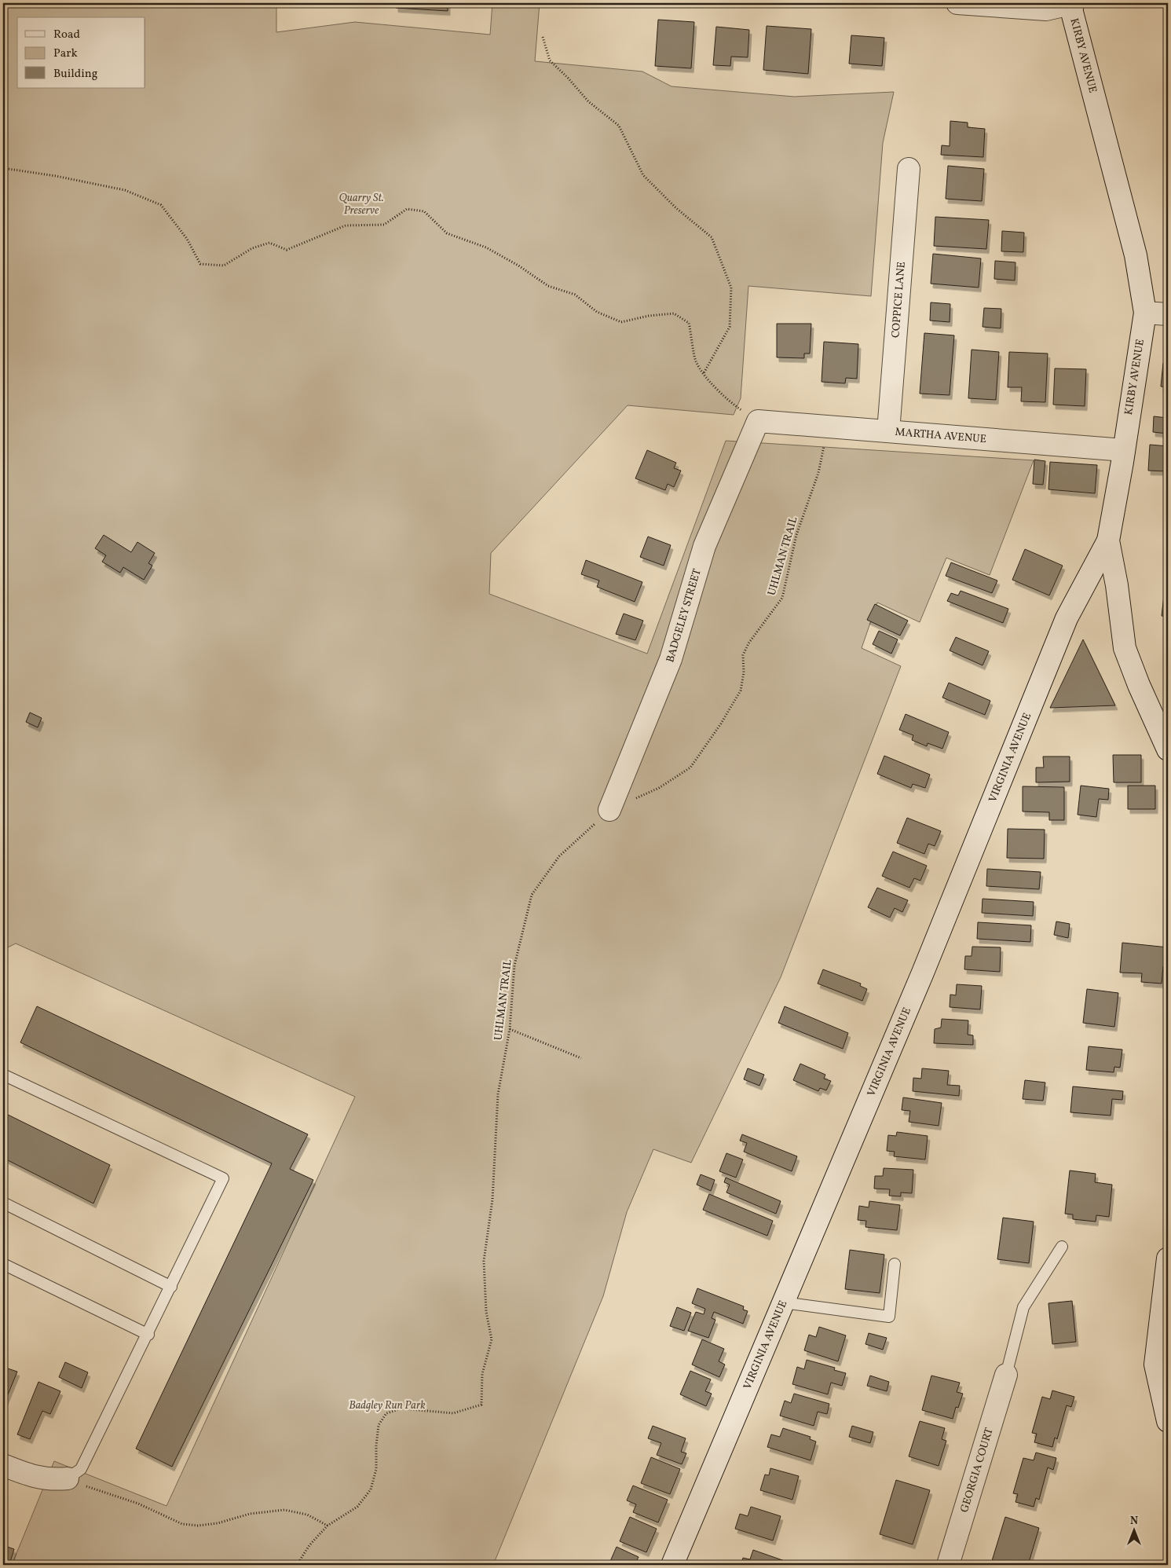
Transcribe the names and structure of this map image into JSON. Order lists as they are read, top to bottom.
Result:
{
  "streets": {
    "street": [
      "KIRBY AVENUE",
      "COPPICE LANE",
      "MARTHA AVENUE",
      "BADGELEY STREET",
      "VIRGINIA AVENUE",
      "GEORGIA COURT"
    ],
    "path": ["UHLMAN TRAIL"]
  },
  "crossings": [
    ["KIRBY AVENUE", "MARTHA AVENUE"],
    ["KIRBY AVENUE", "VIRGINIA AVENUE"],
    ["COPPICE LANE", "MARTHA AVENUE"],
    ["MARTHA AVENUE", "UHLMAN TRAIL"],
    ["MARTHA AVENUE", "BADGELEY STREET"],
    ["UHLMAN TRAIL", "BADGELEY STREET"]
  ],
  "parks": ["Quarry St. Preserve", "Badgley Run Park"],
  "legend": ["Road", "Park", "Building"],
  "north": "top"
}
